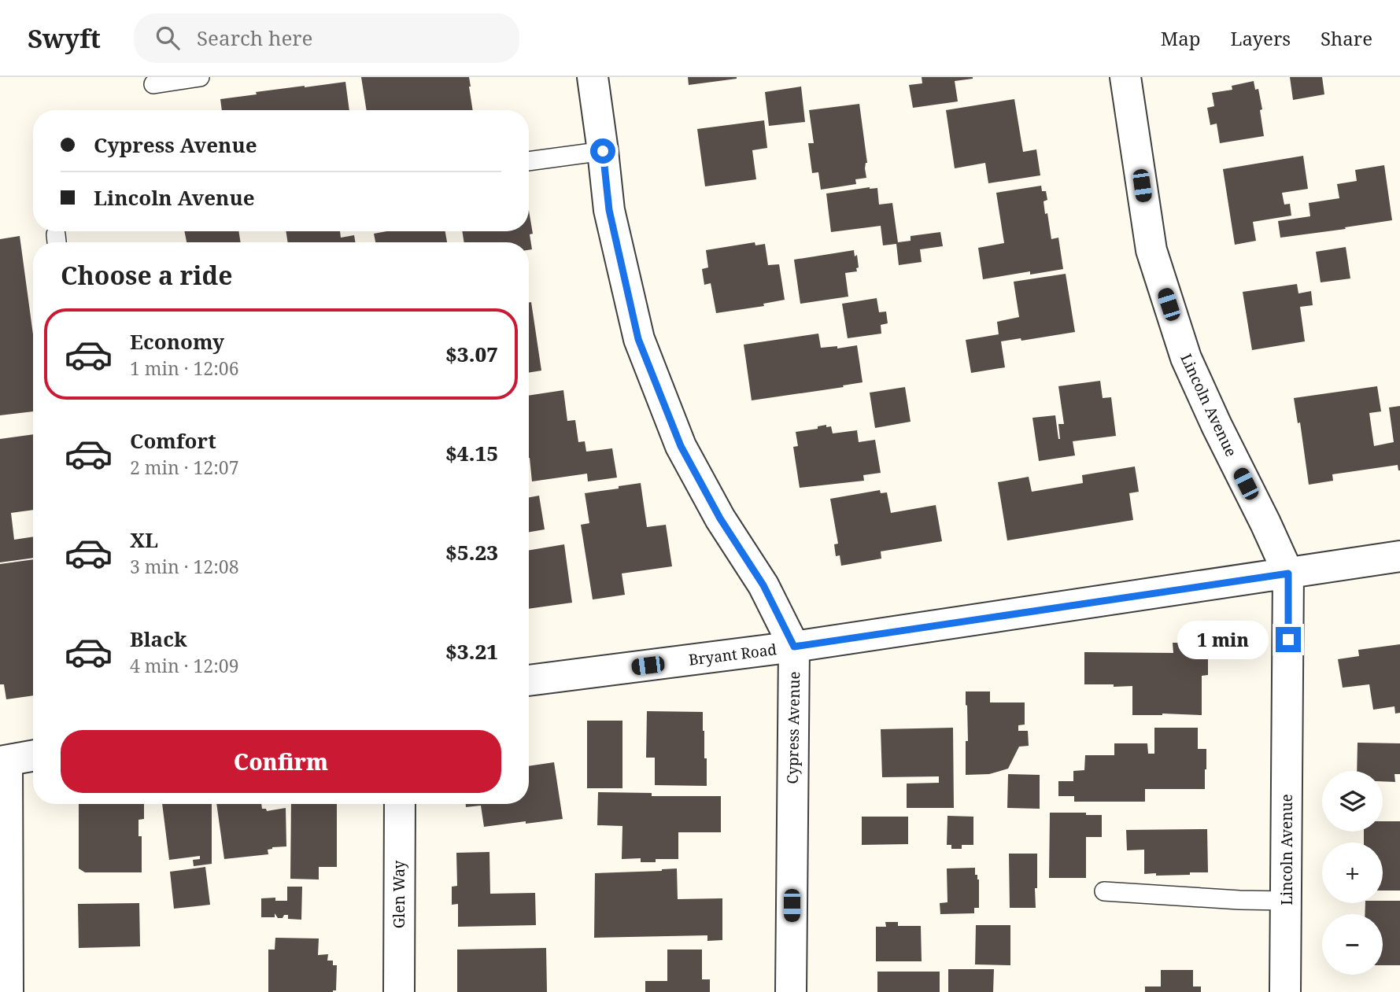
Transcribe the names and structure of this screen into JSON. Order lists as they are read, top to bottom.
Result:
{
  "streets": {
    "street": [
      "Lincoln Avenue",
      "Bryant Road",
      "Cypress Avenue",
      "Glen Way"
    ]
  },
  "crossings": [
    ["Lincoln Avenue", "Bryant Road"],
    ["Bryant Road", "Cypress Avenue"]
  ],
  "page": {
    "header": "Swyft",
    "search": "Search here",
    "nav": ["Map", "Layers", "Share"],
    "banner": ["Cypress Avenue", "Lincoln Avenue"],
    "heading": "Choose a ride",
    "list": [
      {
        "name": "Economy",
        "note": "1 min · 12:06",
        "value": "$3.07"
      },
      {
        "name": "Comfort",
        "note": "2 min · 12:07",
        "value": "$4.15"
      },
      {
        "name": "XL",
        "note": "3 min · 12:08",
        "value": "$5.23"
      },
      {
        "name": "Black",
        "note": "4 min · 12:09",
        "value": "$3.21"
      }
    ],
    "bubble": "1 min",
    "buttons": "Confirm",
    "map_buttons": ["+", "−"]
  }
}
